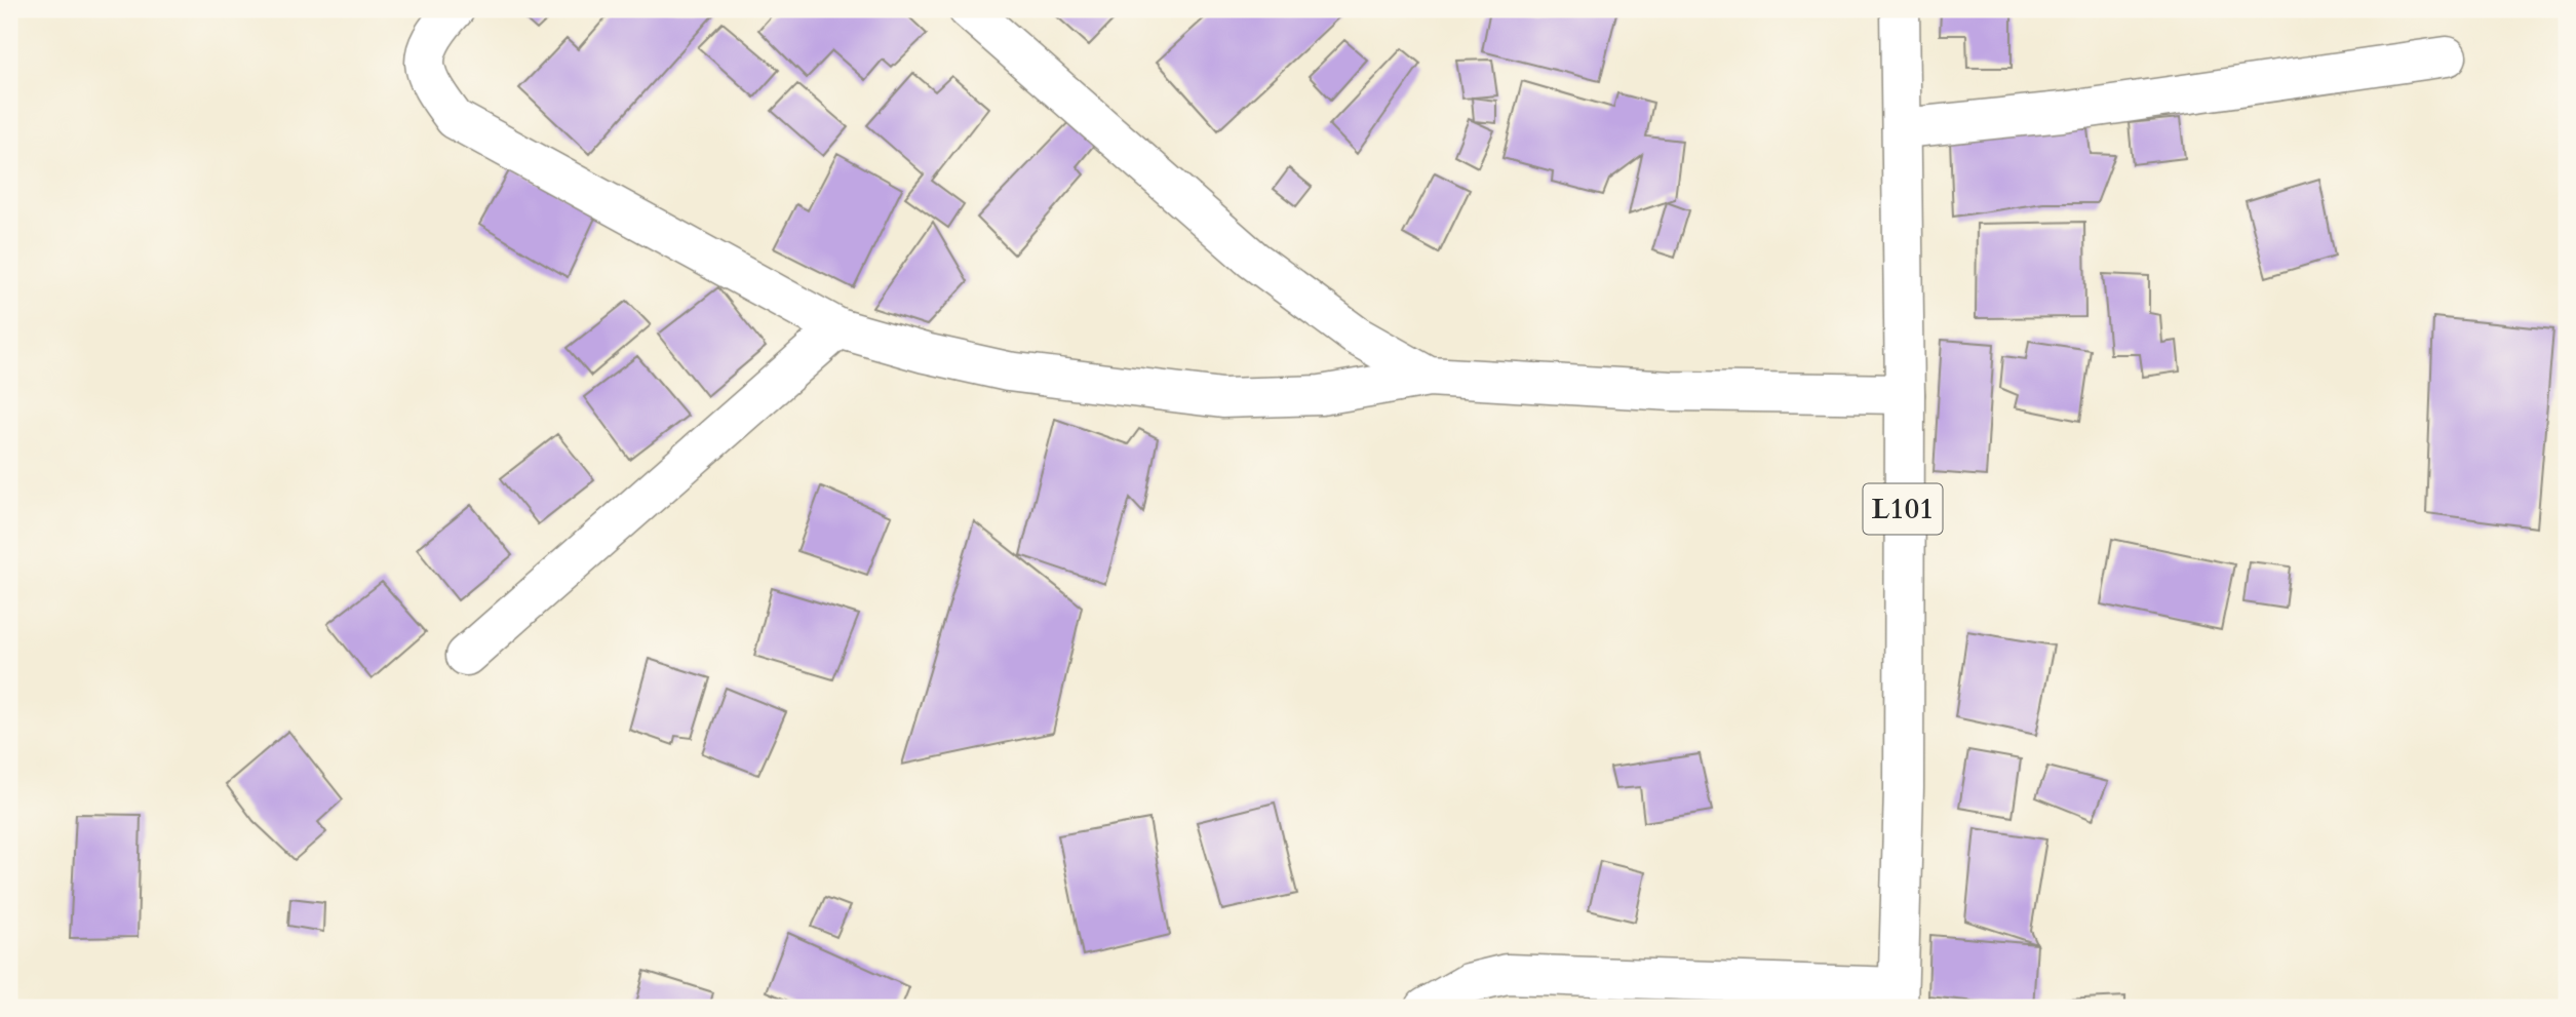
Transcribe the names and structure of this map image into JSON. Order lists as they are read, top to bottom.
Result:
{
  "streets": {
    "street": ["L101"]
  }
}
